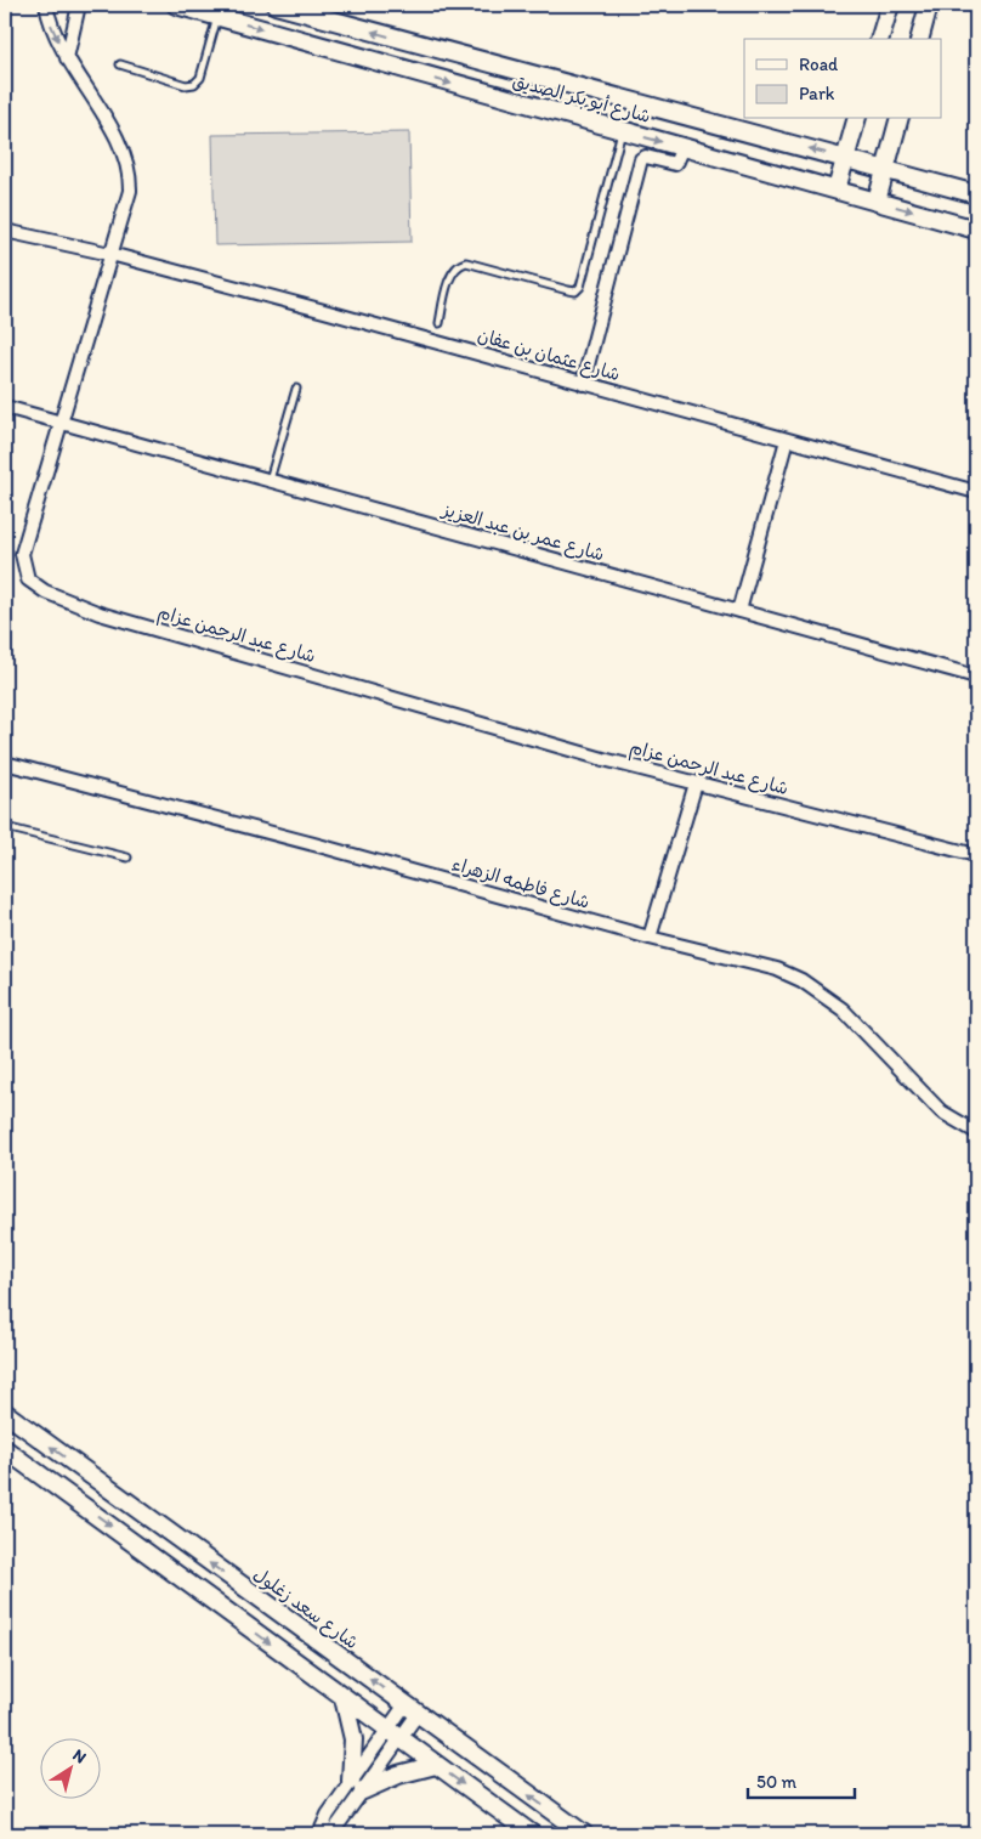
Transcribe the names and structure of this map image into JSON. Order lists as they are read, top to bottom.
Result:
{
  "streets": {
    "street": [
      "شارع أبو بكر الصديق",
      "شارع عثمان بن عفان",
      "شارع عمر بن عبد العزيز",
      "شارع عبد الرحمن عزام",
      "شارع فاطمه الزهراء",
      "شارع سعد زغلول"
    ]
  },
  "crossings": [
    ["شارع عثمان بن عفان", "شارع عبد الرحمن عزام"],
    ["شارع عمر بن عبد العزيز", "شارع عبد الرحمن عزام"]
  ],
  "legend": ["Road", "Park"],
  "scale_bar": "50 m",
  "north": "top right"
}
